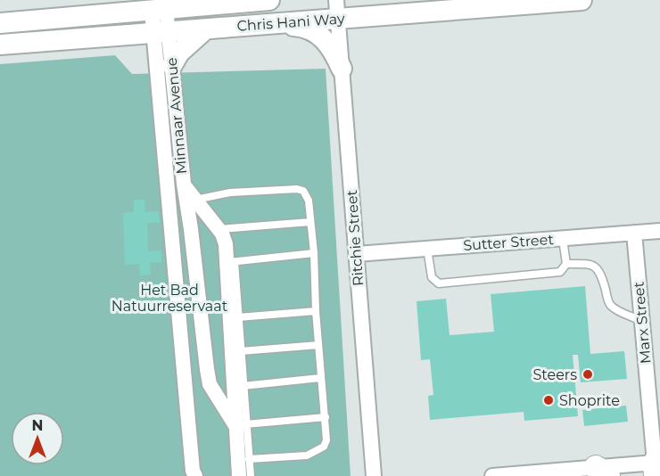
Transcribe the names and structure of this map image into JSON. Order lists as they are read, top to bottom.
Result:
{
  "streets": {
    "main road": ["Chris Hani Way"],
    "street": [
      "Minnaar Avenue",
      "Ritchie Street",
      "Sutter Street",
      "Marx Street"
    ]
  },
  "crossings": [
    ["Chris Hani Way", "Minnaar Avenue"],
    ["Chris Hani Way", "Ritchie Street"],
    ["Ritchie Street", "Sutter Street"],
    ["Sutter Street", "Marx Street"]
  ],
  "parks": ["Het Bad Natuurreservaat"],
  "places": ["Steers", "Shoprite"],
  "north": "top"
}
